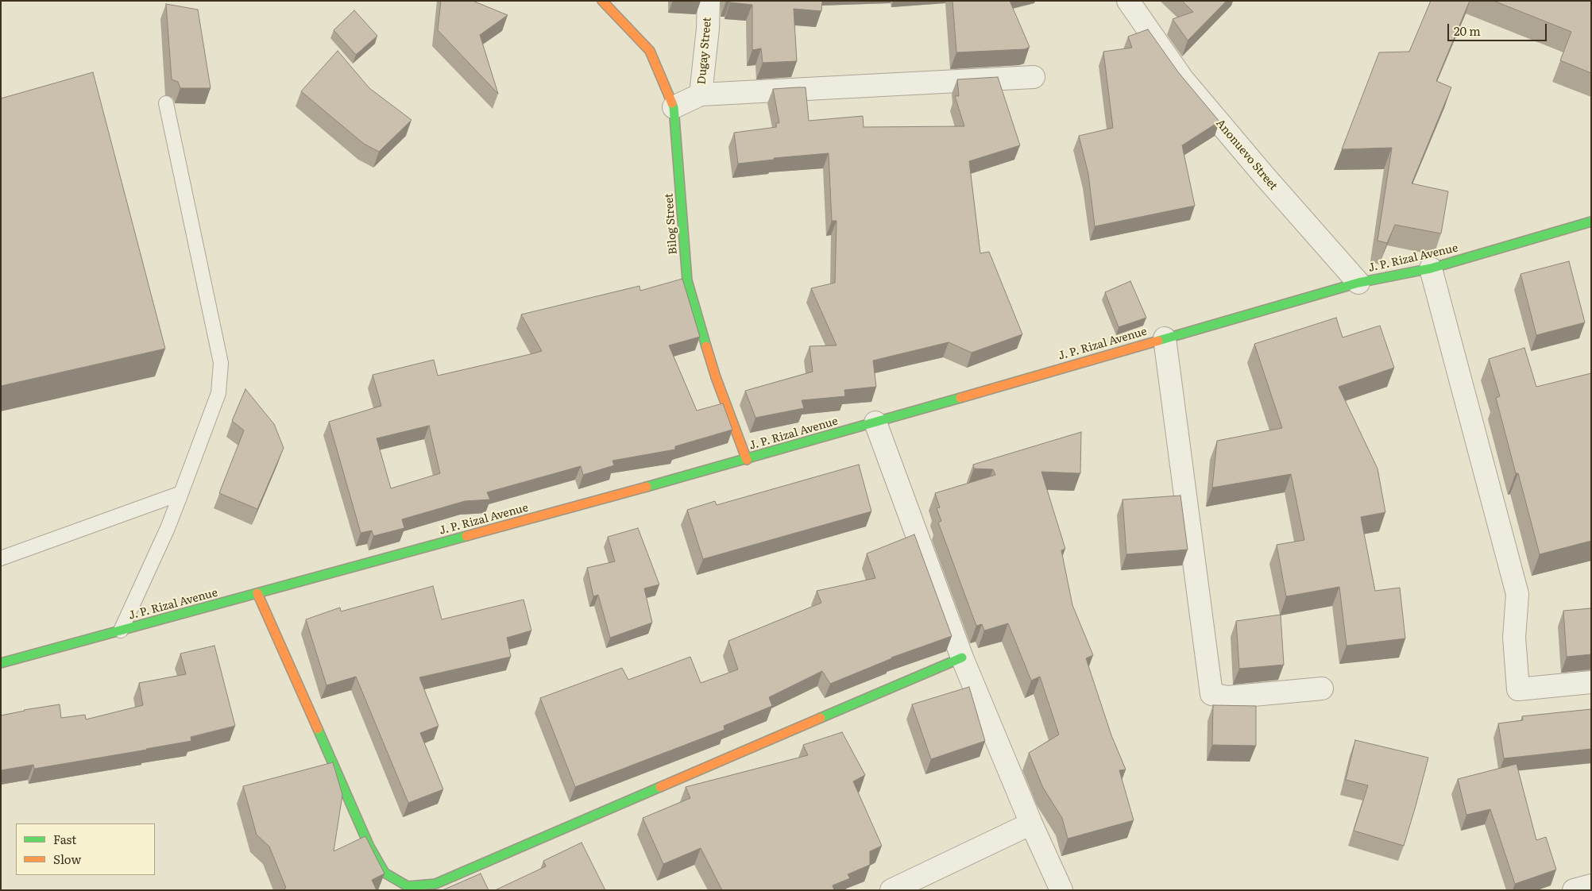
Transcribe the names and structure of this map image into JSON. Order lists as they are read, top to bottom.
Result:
{
  "streets": {
    "main road": ["Bilog Street", "J. P. Rizal Avenue"],
    "street": ["Dugay Street", "Anonuevo Street"]
  },
  "crossings": [
    ["Dugay Street", "Bilog Street"],
    ["Anonuevo Street", "J. P. Rizal Avenue"],
    ["Bilog Street", "J. P. Rizal Avenue"]
  ],
  "legend": ["Fast", "Slow"],
  "scale_bar": "20 m"
}
